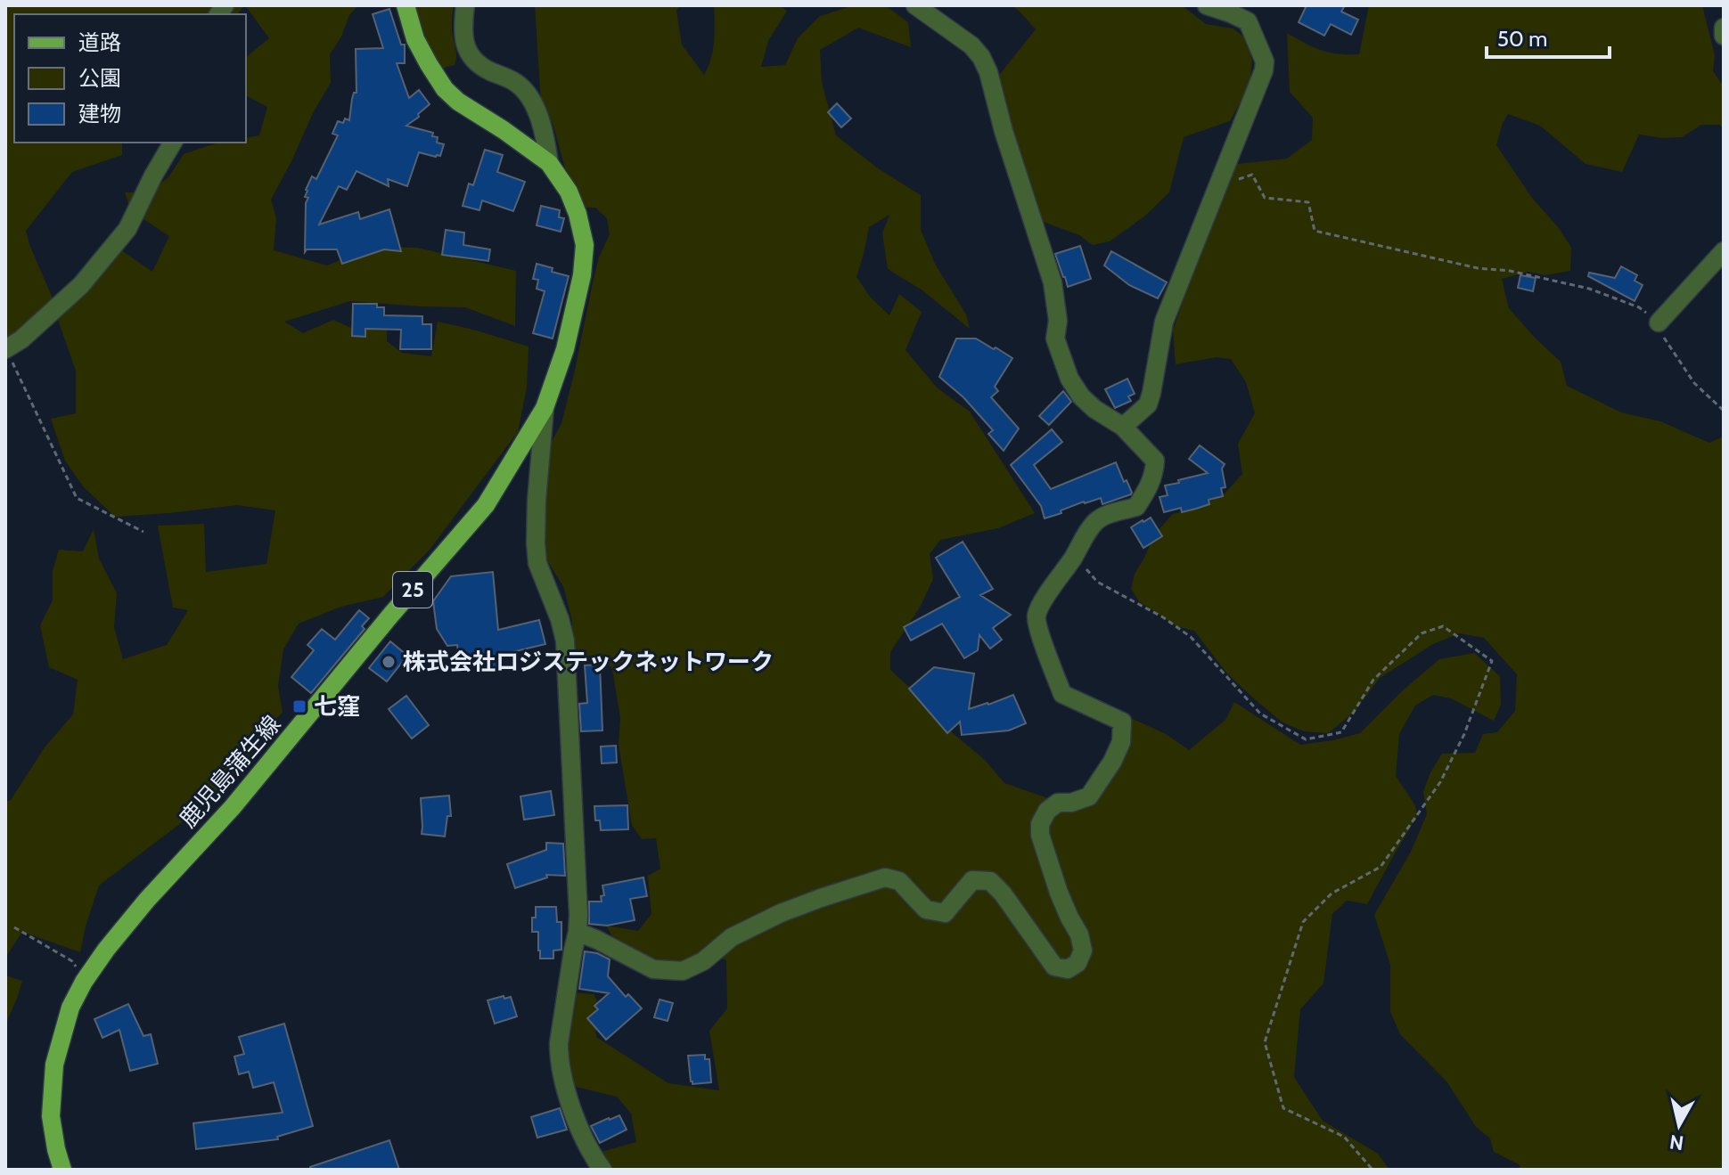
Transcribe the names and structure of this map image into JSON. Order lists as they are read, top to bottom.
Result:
{
  "streets": {
    "main road": ["25", "鹿児島蒲生線"]
  },
  "places": {
    "other": ["株式会社ロジステックネットワーク"],
    "transit": ["七窪"]
  },
  "legend": ["道路", "公園", "建物"],
  "scale_bar": "50 m",
  "north": "bottom"
}
